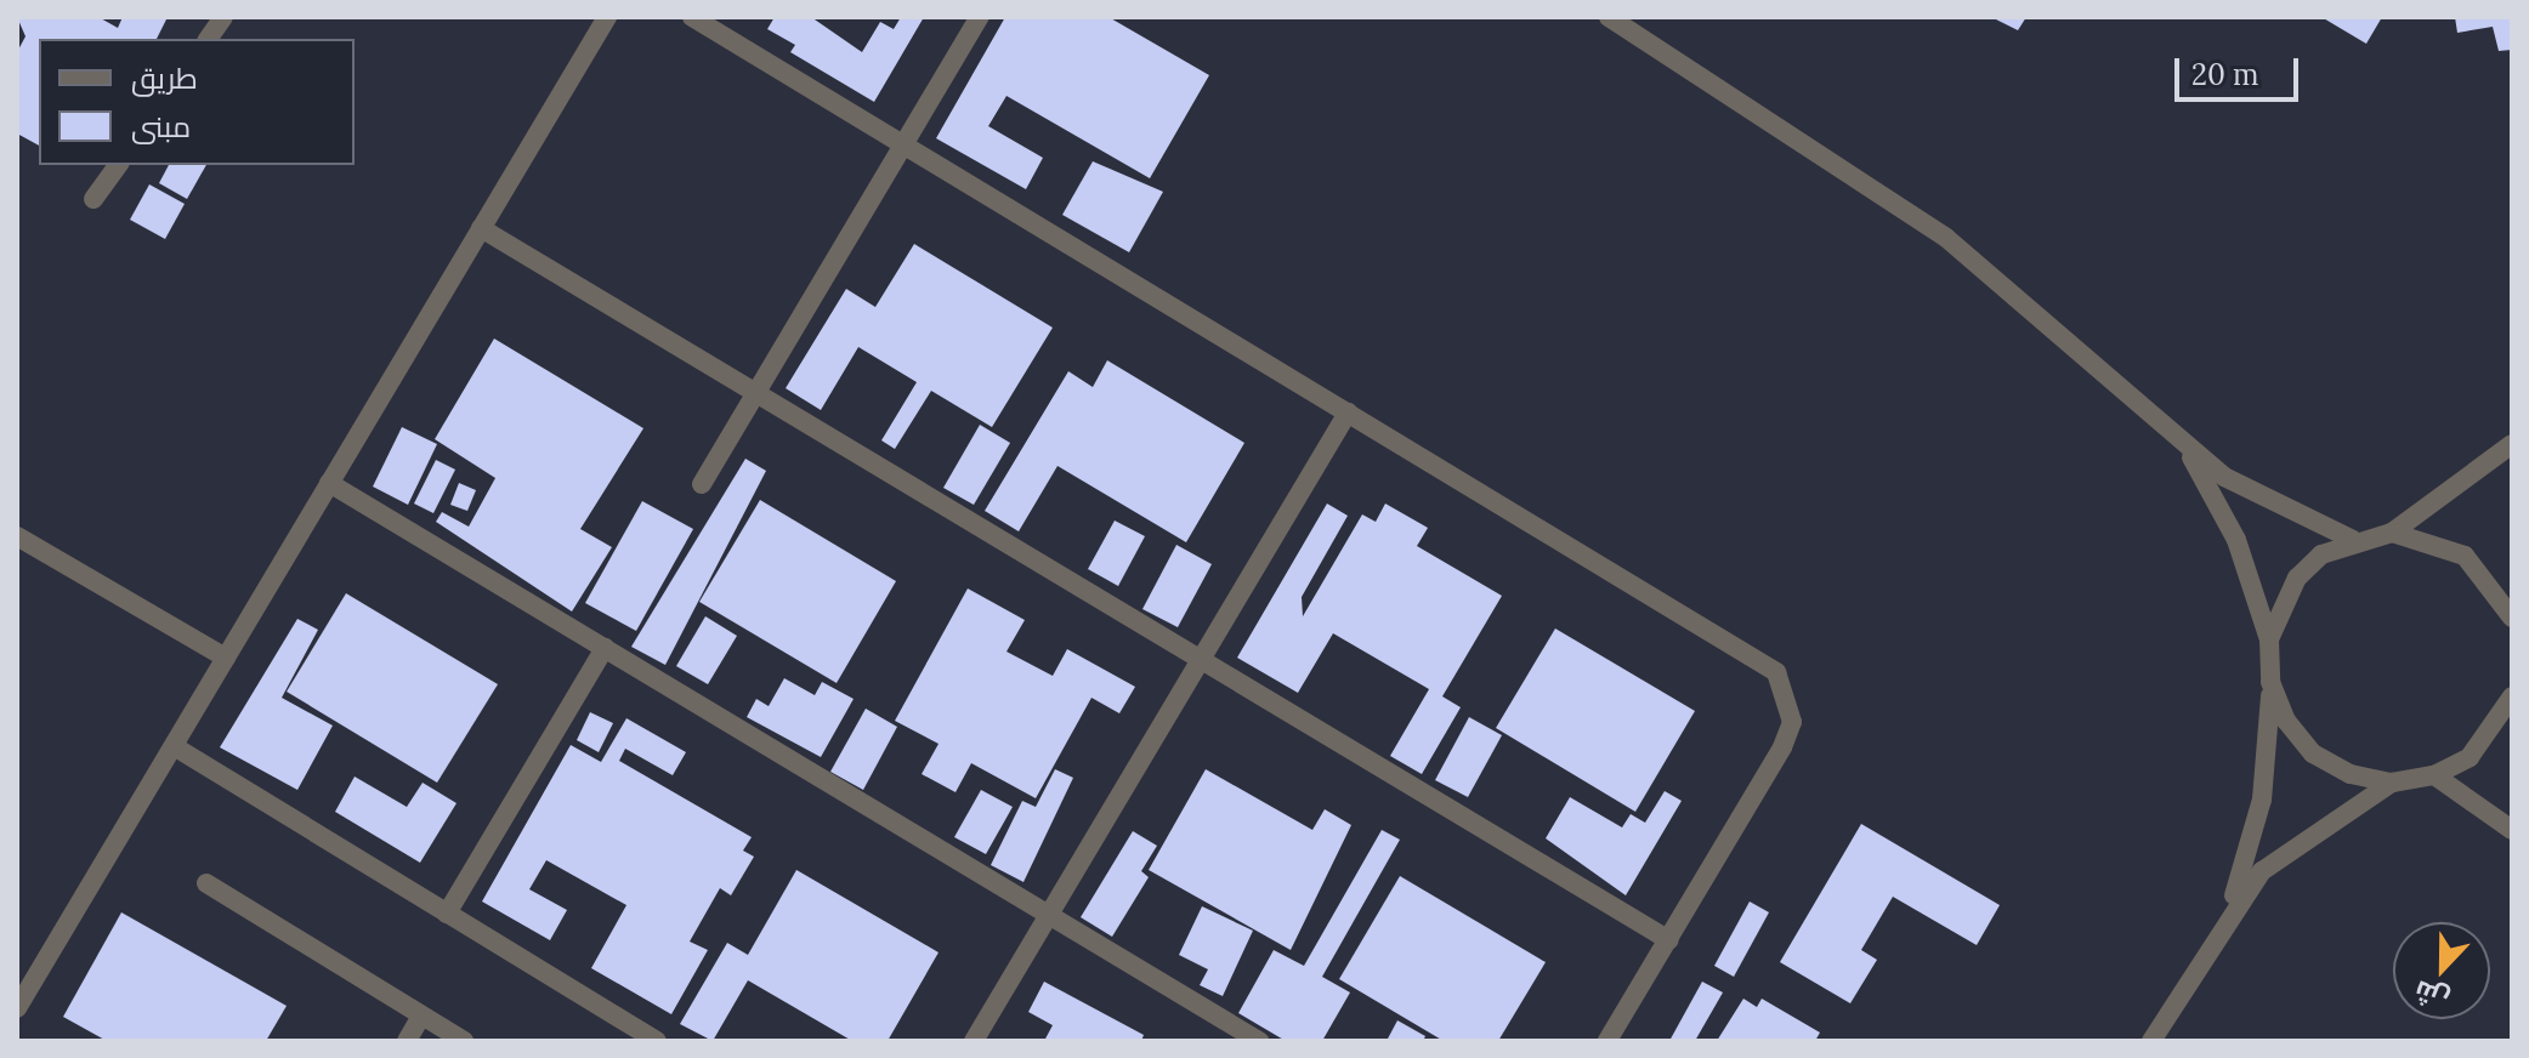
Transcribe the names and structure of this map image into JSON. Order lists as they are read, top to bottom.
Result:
{
  "legend": ["طريق", "مبنى"],
  "scale_bar": "20 m",
  "north": "bottom"
}
